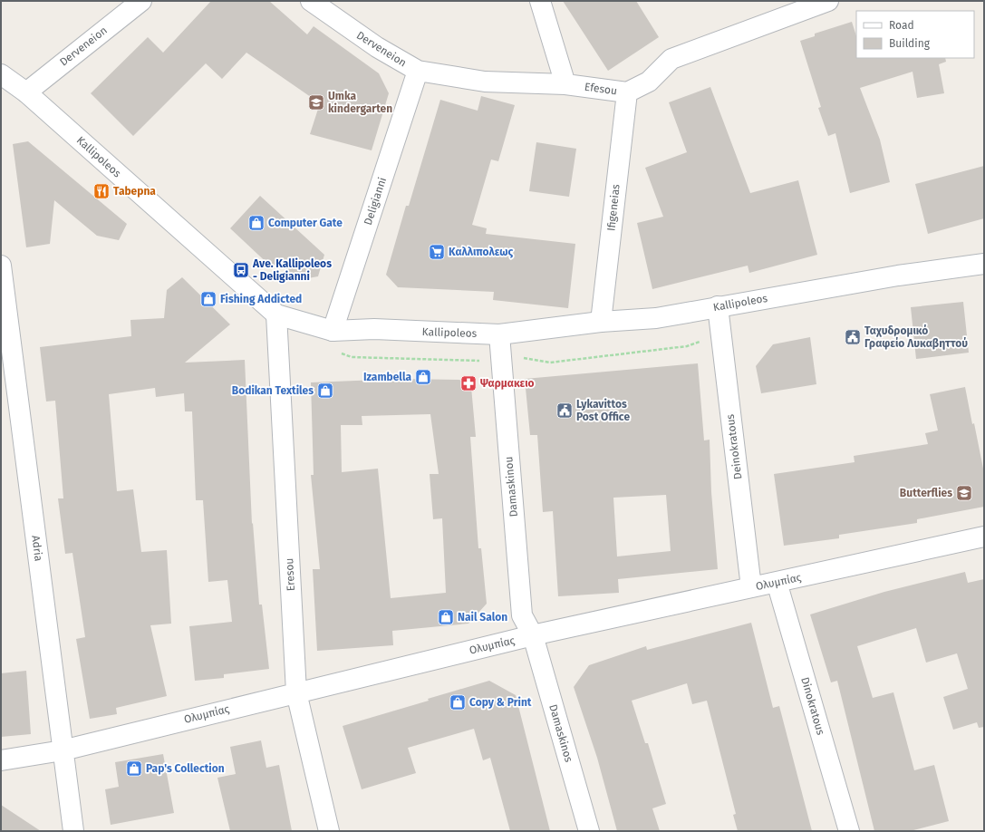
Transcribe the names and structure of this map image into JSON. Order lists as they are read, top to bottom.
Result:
{
  "streets": {
    "street": [
      "Derveneion",
      "Efesou",
      "Kallipoleos",
      "Deligianni",
      "Ifigeneias",
      "Deinokratous",
      "Damaskinou",
      "Adria",
      "Eresou",
      "Ολυμπίας",
      "Dinokratous",
      "Damaskinos"
    ]
  },
  "crossings": [
    ["Derveneion", "Efesou"],
    ["Derveneion", "Kallipoleos"],
    ["Derveneion", "Deligianni"],
    ["Efesou", "Deligianni"],
    ["Efesou", "Ifigeneias"],
    ["Kallipoleos", "Deligianni"],
    ["Kallipoleos", "Ifigeneias"],
    ["Kallipoleos", "Deinokratous"],
    ["Kallipoleos", "Damaskinou"],
    ["Kallipoleos", "Eresou"],
    ["Deinokratous", "Ολυμπίας"],
    ["Damaskinou", "Ολυμπίας"],
    ["Damaskinou", "Damaskinos"],
    ["Adria", "Ολυμπίας"],
    ["Eresou", "Ολυμπίας"],
    ["Ολυμπίας", "Dinokratous"],
    ["Ολυμπίας", "Damaskinos"]
  ],
  "places": {
    "school or university": ["Umka kindergarten", "Butterflies"],
    "restaurant": ["Tabepna"],
    "shop": [
      "Computer Gate",
      "Fishing Addicted",
      "Izambella",
      "Bodikan Textiles",
      "Nail Salon",
      "Copy & Print",
      "Pap's Collection"
    ],
    "supermarket": ["Καλλιπολεως"],
    "bus stop": ["Ave. Kallipoleos - Deligianni"],
    "public building": ["Ταχυδρομικό Γραφείο Λυκαβηττού", "Lykavittos Post Office"],
    "pharmacy": ["Ψαρμακειο"]
  },
  "legend": ["Road", "Building"]
}
